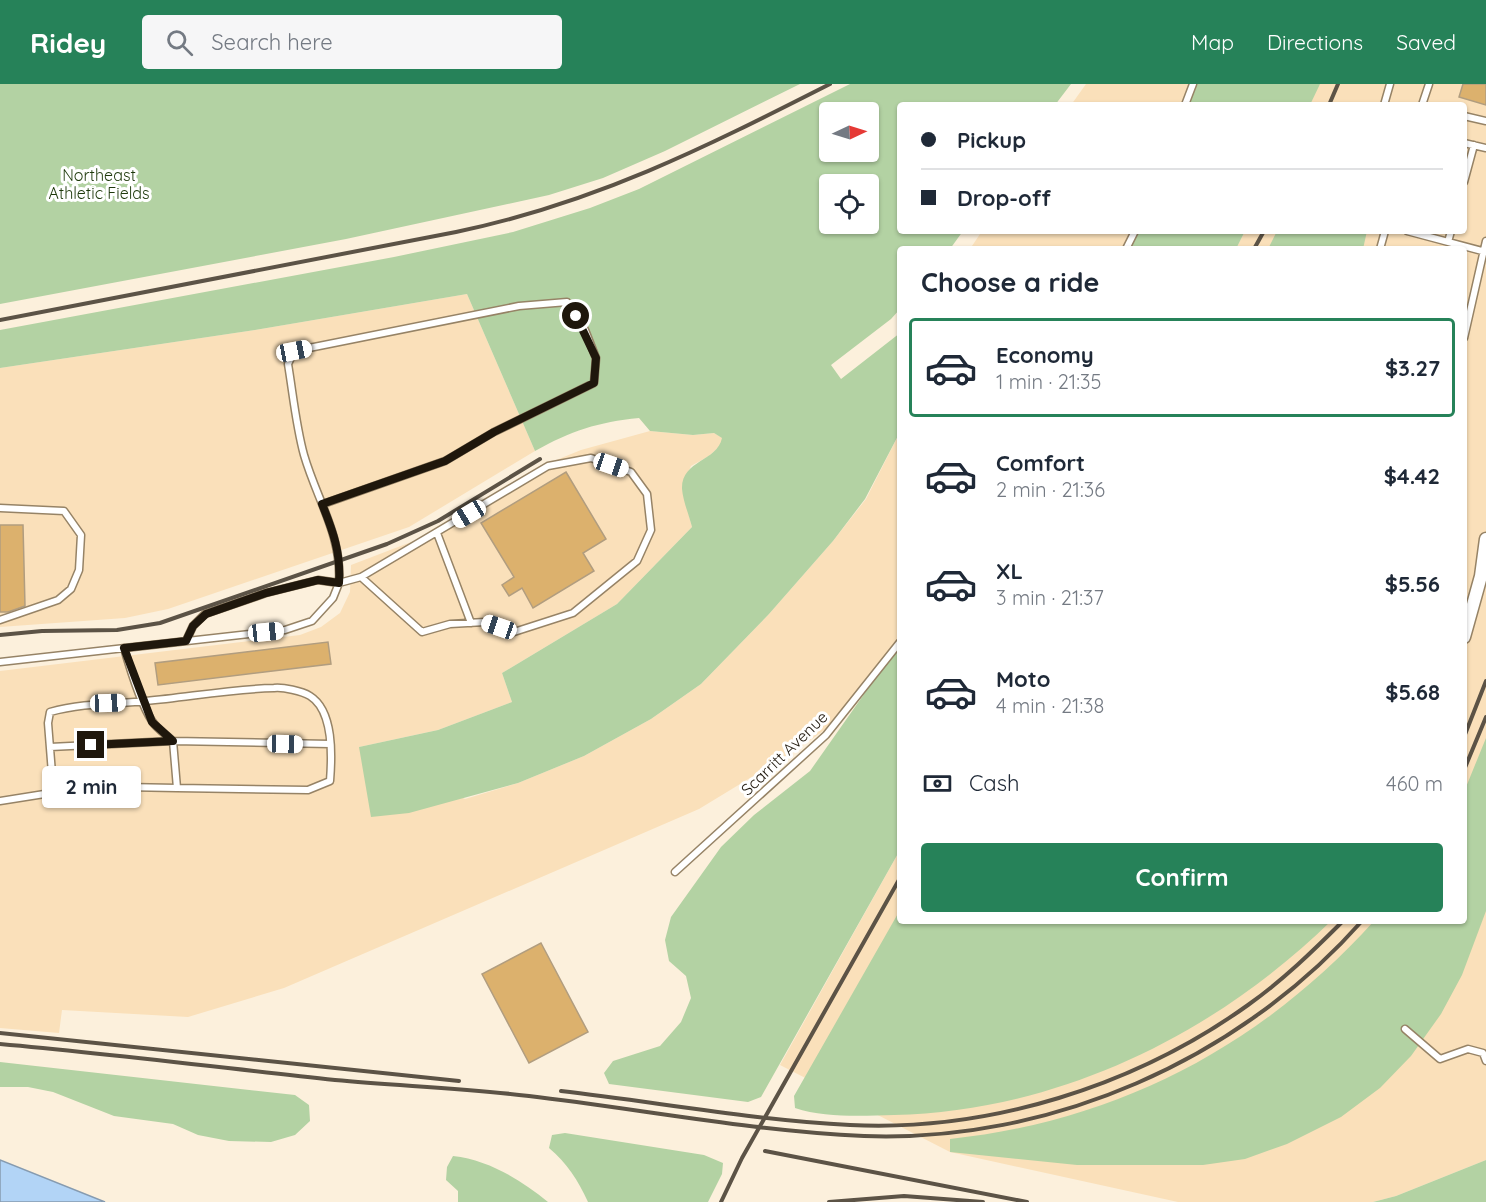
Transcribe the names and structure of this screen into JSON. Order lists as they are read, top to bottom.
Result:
{
  "streets": {
    "lane": ["Scarritt Avenue"]
  },
  "parks": ["Northeast Athletic Fields"],
  "north": "right",
  "page": {
    "header": "Ridey",
    "search": "Search here",
    "nav": ["Map", "Directions", "Saved"],
    "banner": ["Pickup", "Drop-off"],
    "heading": "Choose a ride",
    "list": [
      {
        "name": "Economy",
        "note": "1 min · 21:35",
        "value": "$3.27"
      },
      {
        "name": "Comfort",
        "note": "2 min · 21:36",
        "value": "$4.42"
      },
      {
        "name": "XL",
        "note": "3 min · 21:37",
        "value": "$5.56"
      },
      {
        "name": "Moto",
        "note": "4 min · 21:38",
        "value": "$5.68"
      }
    ],
    "pay": ["Cash", "460 m"],
    "bubble": "2 min",
    "buttons": "Confirm"
  }
}
